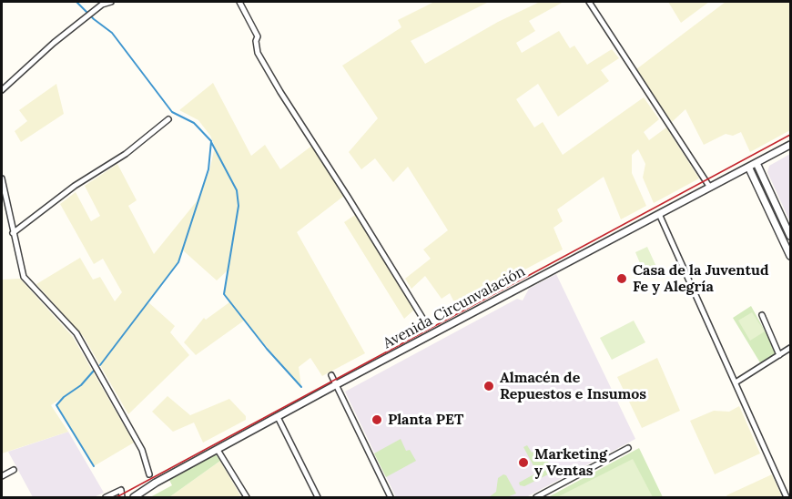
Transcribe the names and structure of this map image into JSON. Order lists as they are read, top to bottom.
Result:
{
  "streets": {
    "street": ["Avenida Circunvalación"]
  },
  "places": [
    "Casa de la Juventud Fe y Alegría",
    "Almacén de Repuestos e Insumos",
    "Planta PET",
    "Marketing y Ventas"
  ]
}
